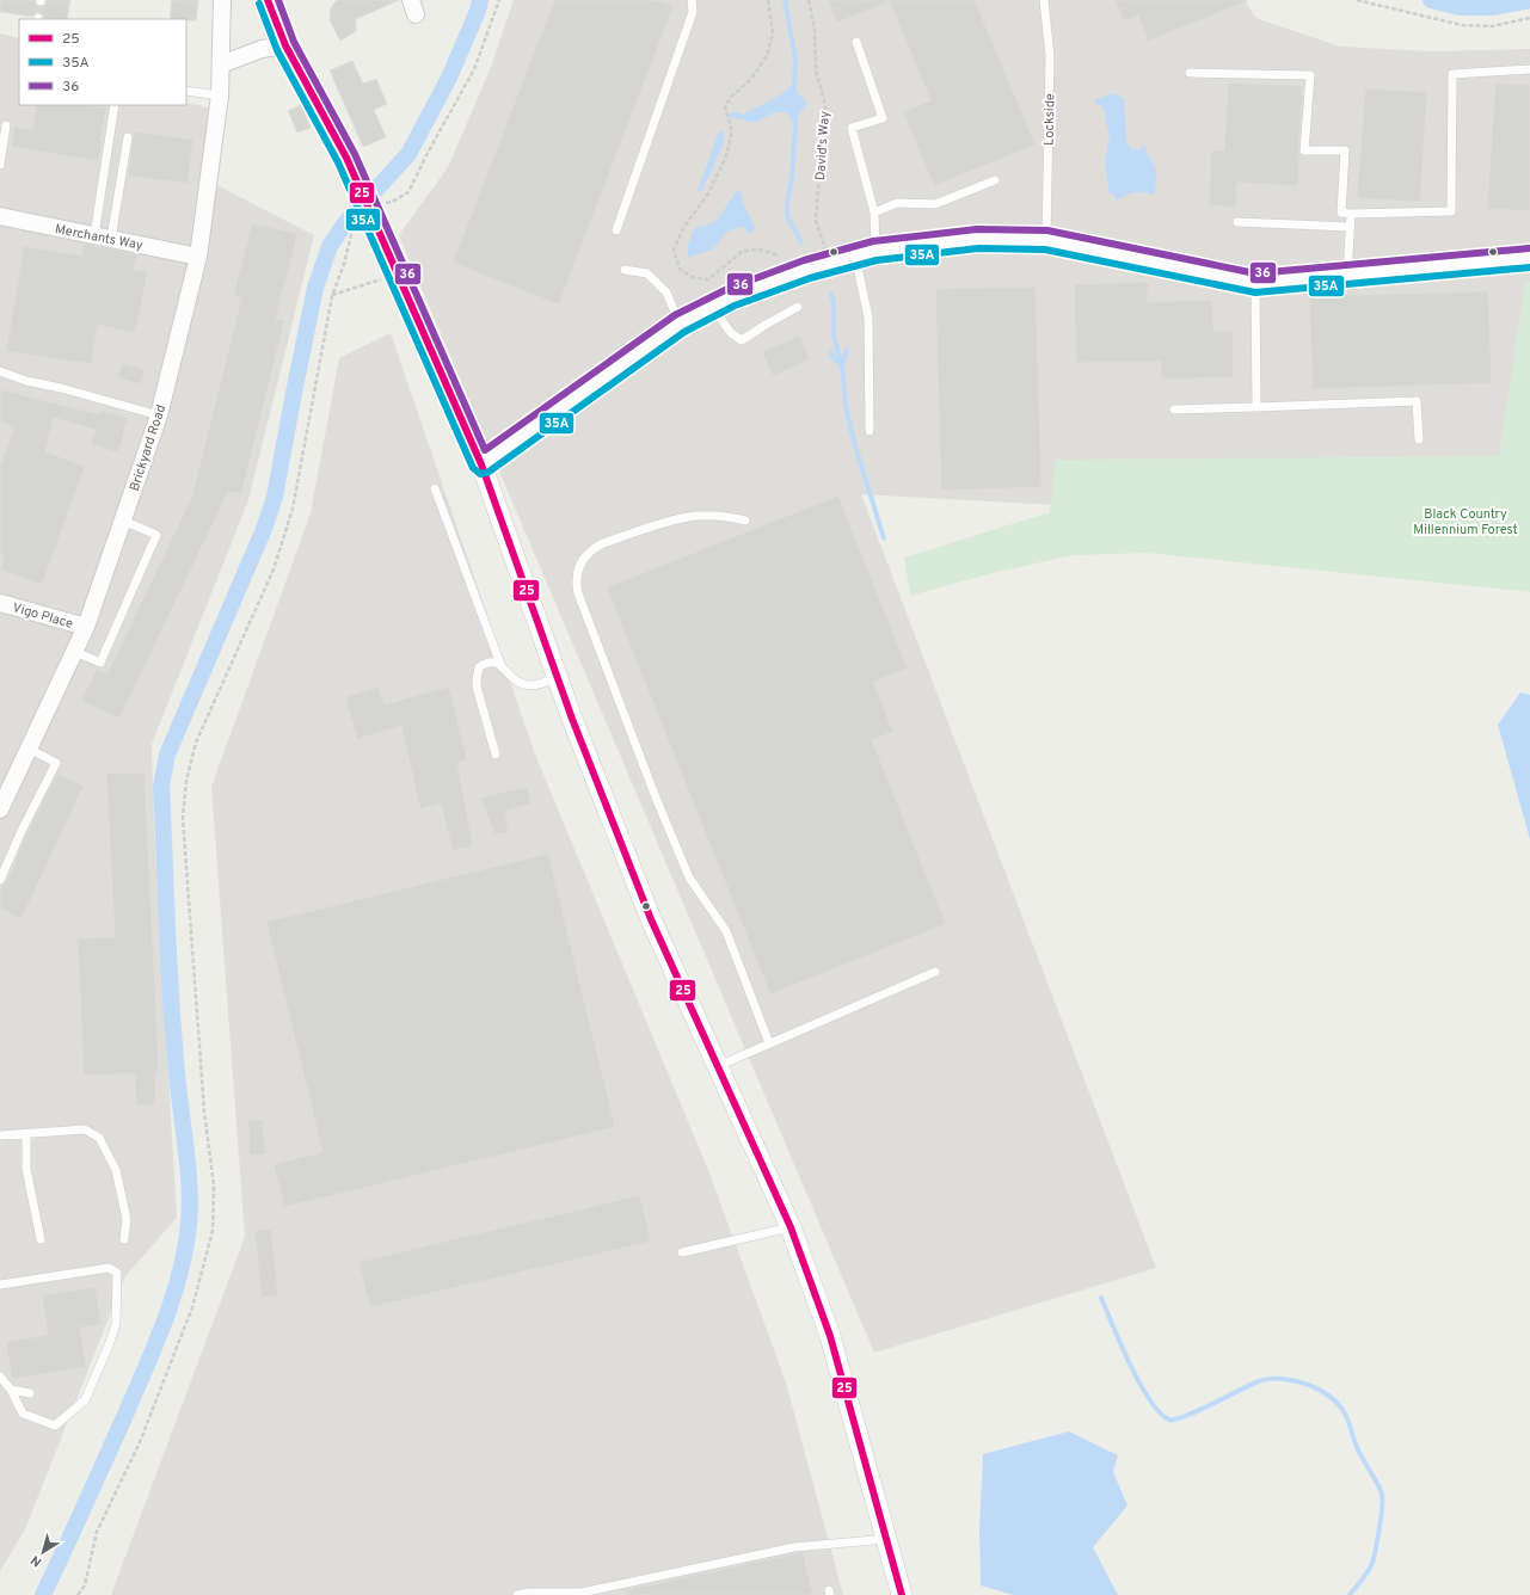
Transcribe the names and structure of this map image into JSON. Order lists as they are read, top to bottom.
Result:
{
  "streets": {
    "street": ["Merchants Way", "Brickyard Road", "Vigo Place"],
    "lane": ["Lockside"],
    "path": ["David's Way"]
  },
  "crossings": [
    ["Merchants Way", "Brickyard Road"],
    ["Brickyard Road", "Vigo Place"]
  ],
  "parks": ["Black Country Millennium Forest"],
  "lines": ["transit line 25", "transit line 36", "transit line 35A"],
  "legend": ["25", "35A", "36"],
  "north": "bottom left"
}
